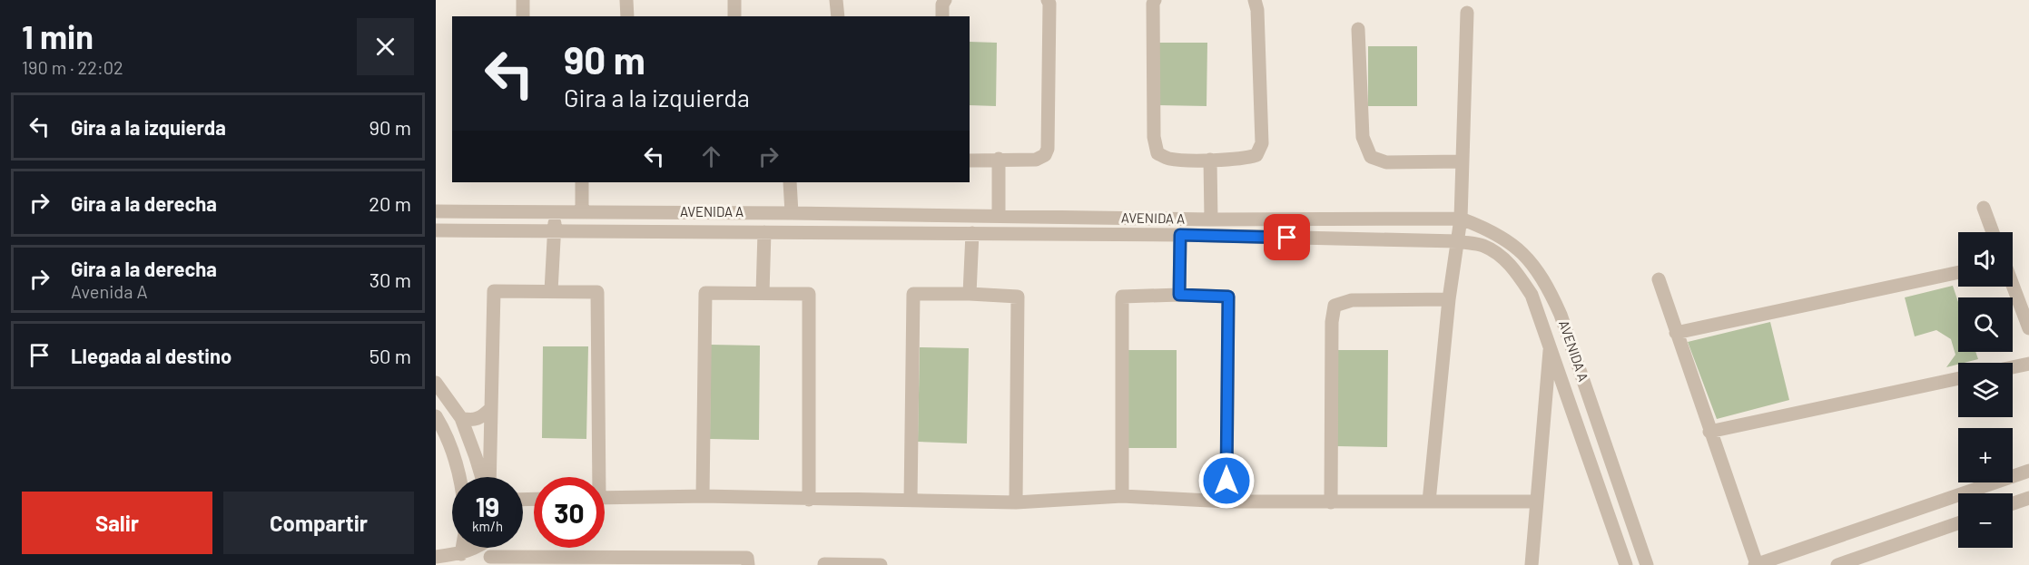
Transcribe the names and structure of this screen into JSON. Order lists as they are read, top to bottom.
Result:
{
  "streets": {
    "street": ["AVENIDA A"]
  },
  "page": {
    "heading": ["1 min", "190 m · 22:02"],
    "turn": ["90 m", "Gira a la izquierda"],
    "list": [
      {
        "name": "Gira a la izquierda",
        "value": "90 m"
      },
      {
        "name": "Gira a la derecha",
        "value": "20 m"
      },
      {
        "name": "Gira a la derecha",
        "note": "Avenida A",
        "value": "30 m"
      },
      {
        "name": "Llegada al destino",
        "value": "50 m"
      }
    ],
    "map_buttons": ["+", "−"],
    "speed": "19 km/h",
    "limit": "30",
    "buttons": ["Salir", "Compartir"]
  }
}
